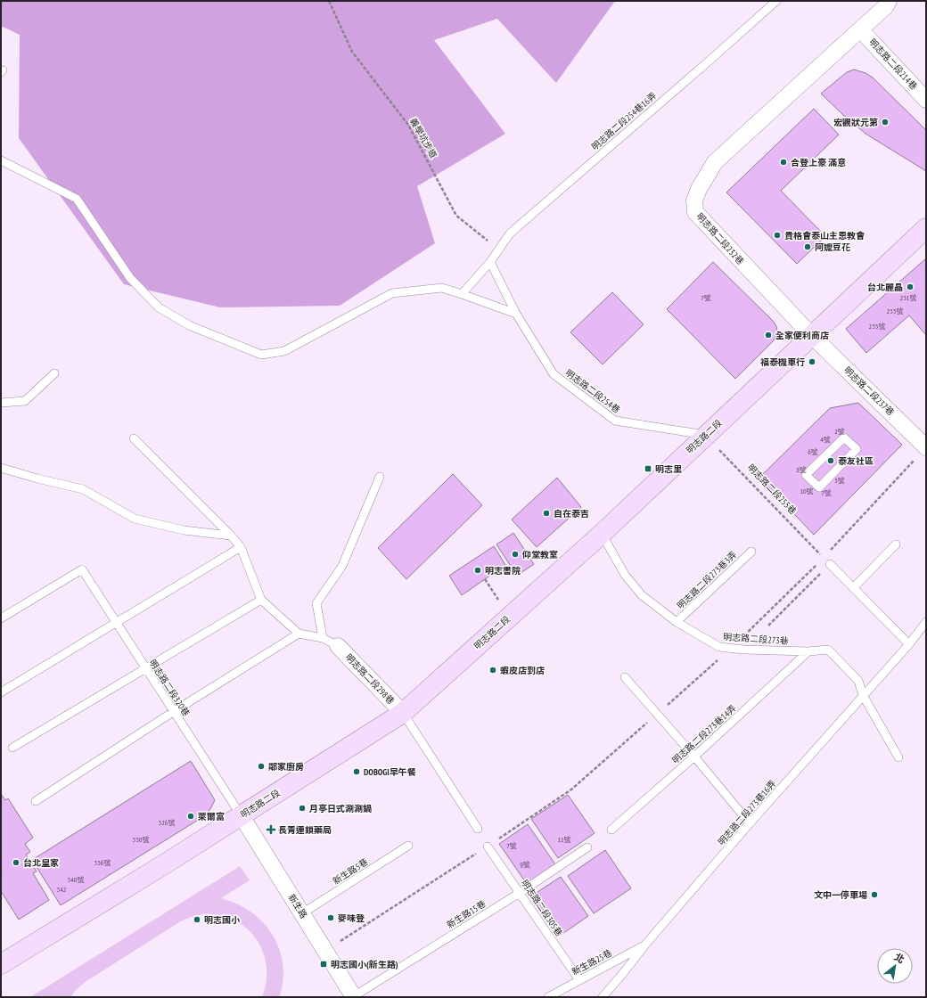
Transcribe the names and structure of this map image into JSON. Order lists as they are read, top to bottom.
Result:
{
  "streets": {
    "main road": ["明志路二段"],
    "street": [
      "明志路二段214巷",
      "明志路二段232巷",
      "明志路二段237巷",
      "明志路二段298巷",
      "新生路"
    ],
    "lane": [
      "明志路二段254巷16弄",
      "明志路二段254巷",
      "明志路二段273巷3弄",
      "明志路二段273巷",
      "明志路二段320巷",
      "明志路二段273巷14弄",
      "明志路二段273巷16弄",
      "新生路5巷",
      "明志路二段305巷",
      "新生路15巷",
      "新生路25巷"
    ],
    "path": ["義學坑步道", "明志路二段255巷"]
  },
  "crossings": [
    ["明志路二段214巷", "明志路二段232巷"],
    ["明志路二段254巷16弄", "義學坑步道"],
    ["明志路二段254巷16弄", "明志路二段254巷"],
    ["義學坑步道", "明志路二段254巷"],
    ["明志路二段232巷", "明志路二段237巷"],
    ["明志路二段232巷", "明志路二段"],
    ["明志路二段254巷", "明志路二段"],
    ["明志路二段254巷", "明志路二段255巷"],
    ["明志路二段237巷", "明志路二段"],
    ["明志路二段", "明志路二段255巷"],
    ["明志路二段", "明志路二段273巷"],
    ["明志路二段", "明志路二段298巷"],
    ["明志路二段", "明志路二段320巷"],
    ["明志路二段", "新生路"],
    ["明志路二段273巷3弄", "明志路二段273巷"],
    ["明志路二段273巷", "明志路二段273巷14弄"],
    ["明志路二段273巷", "明志路二段273巷16弄"],
    ["明志路二段320巷", "新生路"],
    ["明志路二段273巷16弄", "新生路25巷"],
    ["新生路5巷", "新生路"],
    ["新生路", "新生路15巷"],
    ["明志路二段305巷", "新生路15巷"],
    ["明志路二段305巷", "新生路25巷"]
  ],
  "places": {
    "other": [
      "宏觀狀元第",
      "合登上豪 滿意",
      "貴格會泰山主恩教會",
      "阿嬤豆花",
      "台北麗晶",
      "全家便利商店",
      "福泰機車行",
      "泰友社區",
      "自在泰吉",
      "仰堂教室",
      "明志書院",
      "蝦皮店到店",
      "鄰家廚房",
      "DOBOGI早午餐",
      "月亭日式涮涮鍋",
      "萊爾富",
      "台北皇家",
      "文中一停車場",
      "麥味登",
      "明志國小"
    ],
    "transit": ["明志里", "明志國小(新生路)"],
    "health": ["長青連鎖藥局"]
  },
  "house_numbers": [
    "7號",
    "231號",
    "233號",
    "235號",
    "2號",
    "4號",
    "6號",
    "8號",
    "5號",
    "10號",
    "7號",
    "326號",
    "330號",
    "11號",
    "7號",
    "336號",
    "9號",
    "340號",
    "342"
  ],
  "north": "top right"
}
